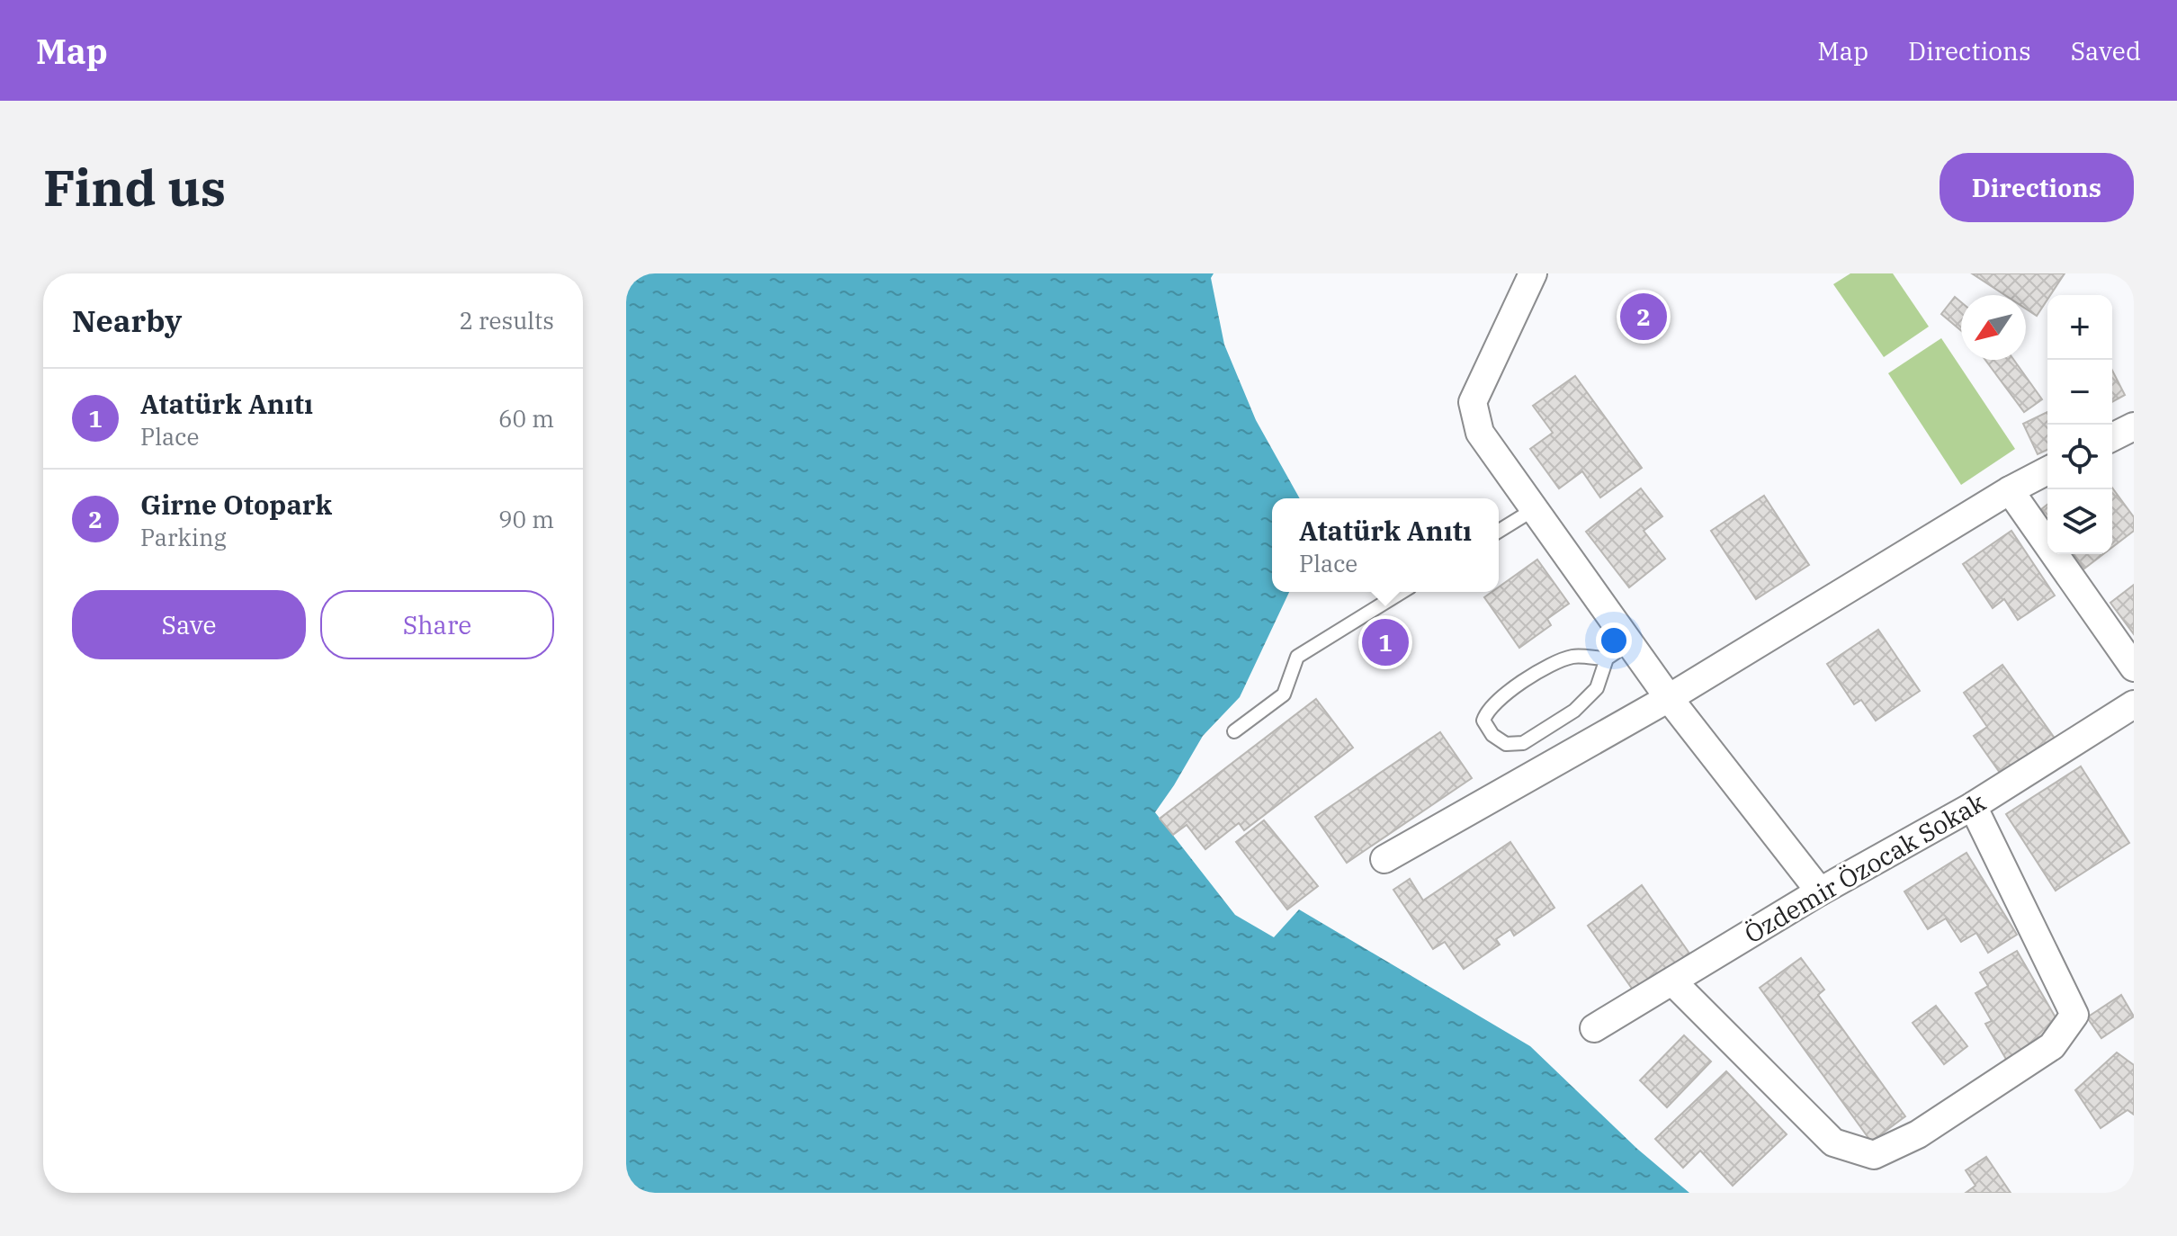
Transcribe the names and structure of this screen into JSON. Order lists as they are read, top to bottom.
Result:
{
  "streets": {
    "street": ["Özdemir Özocak Sokak"]
  },
  "north": "bottom left",
  "page": {
    "header": "Map",
    "nav": ["Map", "Directions", "Saved"],
    "buttons": [
      "Directions",
      ["Save", "Share"]
    ],
    "title": "Find us",
    "heading": ["Nearby", "2 results"],
    "pins": ["2", "1"],
    "map_buttons": ["+", "−"],
    "list": [
      {
        "mark": "1",
        "name": "Atatürk Anıtı",
        "note": "Place",
        "value": "60 m"
      },
      {
        "mark": "2",
        "name": "Girne Otopark",
        "note": "Parking",
        "value": "90 m"
      }
    ],
    "popup": ["Atatürk Anıtı", "Place"]
  }
}
